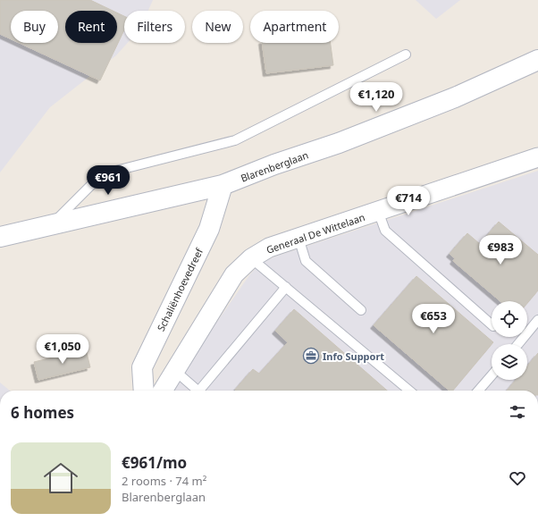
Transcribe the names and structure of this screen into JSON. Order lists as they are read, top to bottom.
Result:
{
  "streets": {
    "street": ["Blarenberglaan", "Generaal De Wittelaan", "Schaliënhoevedreef"]
  },
  "crossings": [
    ["Blarenberglaan", "Schaliënhoevedreef"]
  ],
  "places": {
    "office": ["Info Support"]
  },
  "page": {
    "chip": [
      "Buy",
      "Rent",
      "Filters",
      "New",
      "Apartment"
    ],
    "price": [
      "€1,120",
      "€961",
      "€714",
      "€983",
      "€653",
      "€1,050"
    ],
    "heading": "6 homes",
    "list": [
      {
        "name": "€961/mo",
        "note": "2 rooms · 74 m² · Blarenberglaan"
      }
    ]
  }
}
